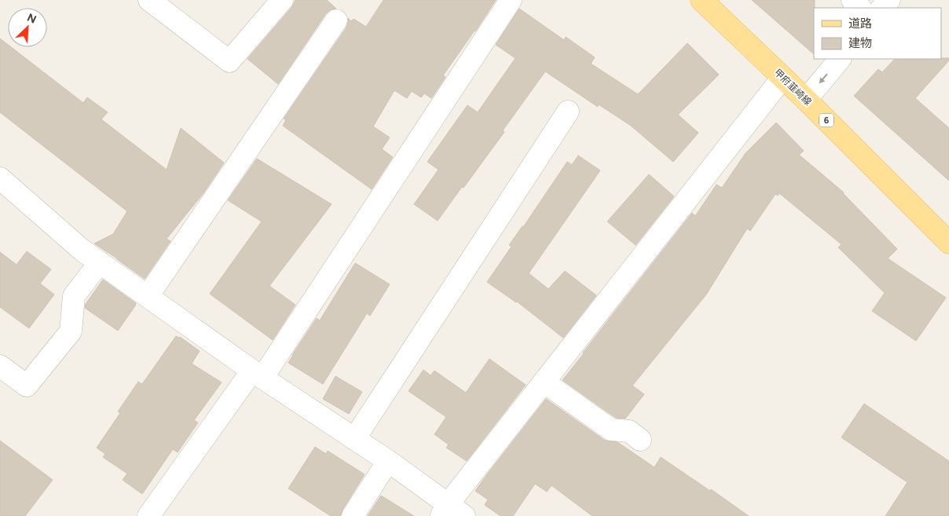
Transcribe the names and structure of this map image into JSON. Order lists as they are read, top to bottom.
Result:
{
  "streets": {
    "main road": ["甲府韮崎線", "6"]
  },
  "legend": ["道路", "建物"],
  "north": "top right"
}
